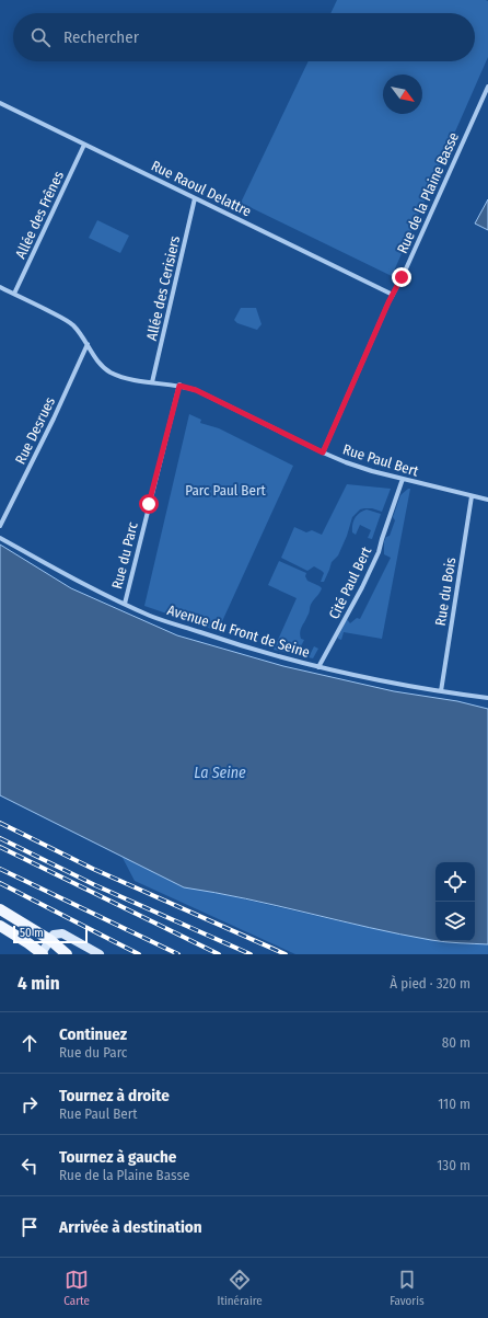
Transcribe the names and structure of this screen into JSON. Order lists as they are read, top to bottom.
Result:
{
  "streets": {
    "street": [
      "Rue Raoul Delattre",
      "Rue de la Plaine Basse",
      "Allée des Frênes",
      "Allée des Cerisiers",
      "Rue Desrues",
      "Rue Paul Bert",
      "Rue du Parc",
      "Cité Paul Bert",
      "Rue du Bois",
      "Avenue du Front de Seine"
    ]
  },
  "crossings": [
    ["Rue Raoul Delattre", "Rue de la Plaine Basse"],
    ["Rue Raoul Delattre", "Allée des Frênes"],
    ["Rue Raoul Delattre", "Allée des Cerisiers"],
    ["Rue de la Plaine Basse", "Rue Paul Bert"],
    ["Allée des Frênes", "Rue Paul Bert"],
    ["Allée des Cerisiers", "Rue Paul Bert"],
    ["Rue Desrues", "Rue Paul Bert"],
    ["Rue Paul Bert", "Rue du Parc"],
    ["Rue Paul Bert", "Cité Paul Bert"],
    ["Rue Paul Bert", "Rue du Bois"],
    ["Rue du Parc", "Avenue du Front de Seine"],
    ["Cité Paul Bert", "Avenue du Front de Seine"],
    ["Rue du Bois", "Avenue du Front de Seine"]
  ],
  "water": ["La Seine"],
  "parks": ["Parc Paul Bert"],
  "scale_bar": "50 m",
  "north": "bottom right",
  "page": {
    "search": "Rechercher",
    "scale": "50 m",
    "heading": ["4 min", "À pied · 320 m"],
    "list": [
      ["Continuez", "Rue du Parc", "80 m"],
      ["Tournez à droite", "Rue Paul Bert", "110 m"],
      ["Tournez à gauche", "Rue de la Plaine Basse", "130 m"],
      "Arrivée à destination"
    ],
    "nav": ["Carte", "Itinéraire", "Favoris"]
  }
}
